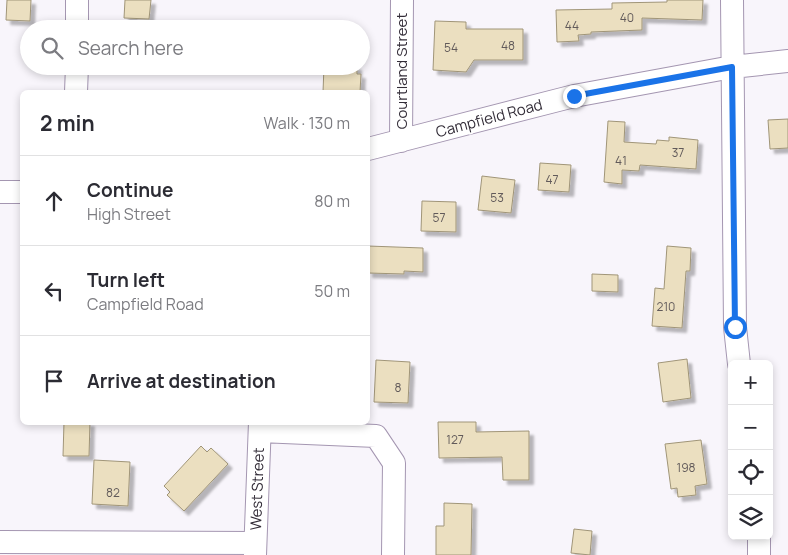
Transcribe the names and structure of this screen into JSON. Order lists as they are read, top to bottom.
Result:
{
  "streets": {
    "street": ["Courtland Street", "Campfield Road", "West Street"]
  },
  "crossings": [
    ["Courtland Street", "Campfield Road"]
  ],
  "house_numbers": [
    "40",
    "44",
    "48",
    "54",
    "37",
    "41",
    "47",
    "53",
    "57",
    "210",
    "8",
    "127",
    "198",
    "82"
  ],
  "page": {
    "search": "Search here",
    "heading": ["2 min", "Walk · 130 m"],
    "list": [
      ["Continue", "High Street", "80 m"],
      ["Turn left", "Campfield Road", "50 m"],
      "Arrive at destination"
    ],
    "map_buttons": ["+", "−"]
  }
}
